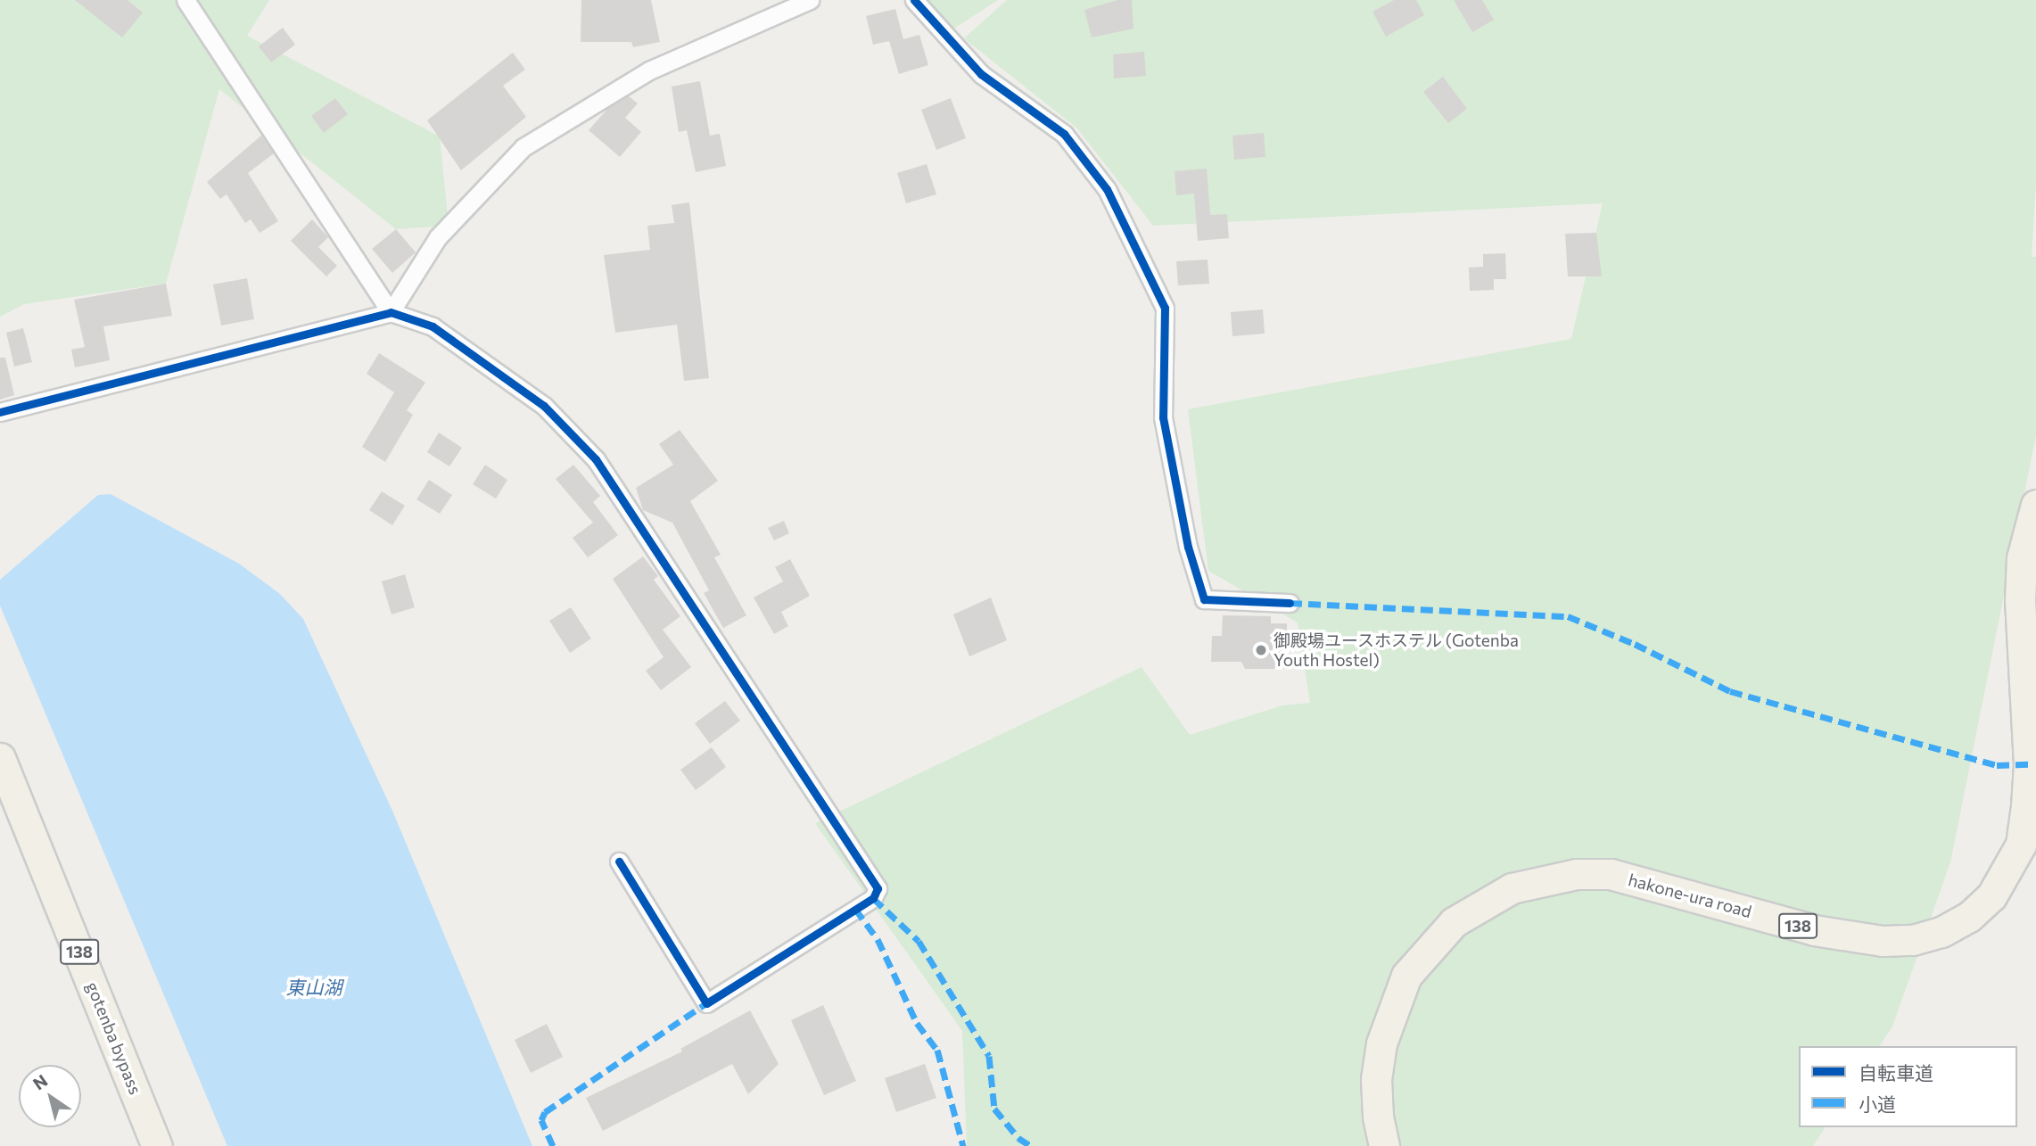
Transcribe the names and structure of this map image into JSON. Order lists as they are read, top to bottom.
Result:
{
  "streets": {
    "highway": ["hakone-ura road", "138", "gotenba bypass"]
  },
  "water": ["東山湖"],
  "places": ["御殿場ユースホステル (Gotenba Youth Hostel)"],
  "legend": ["自転車道", "小道"],
  "north": "top left"
}
